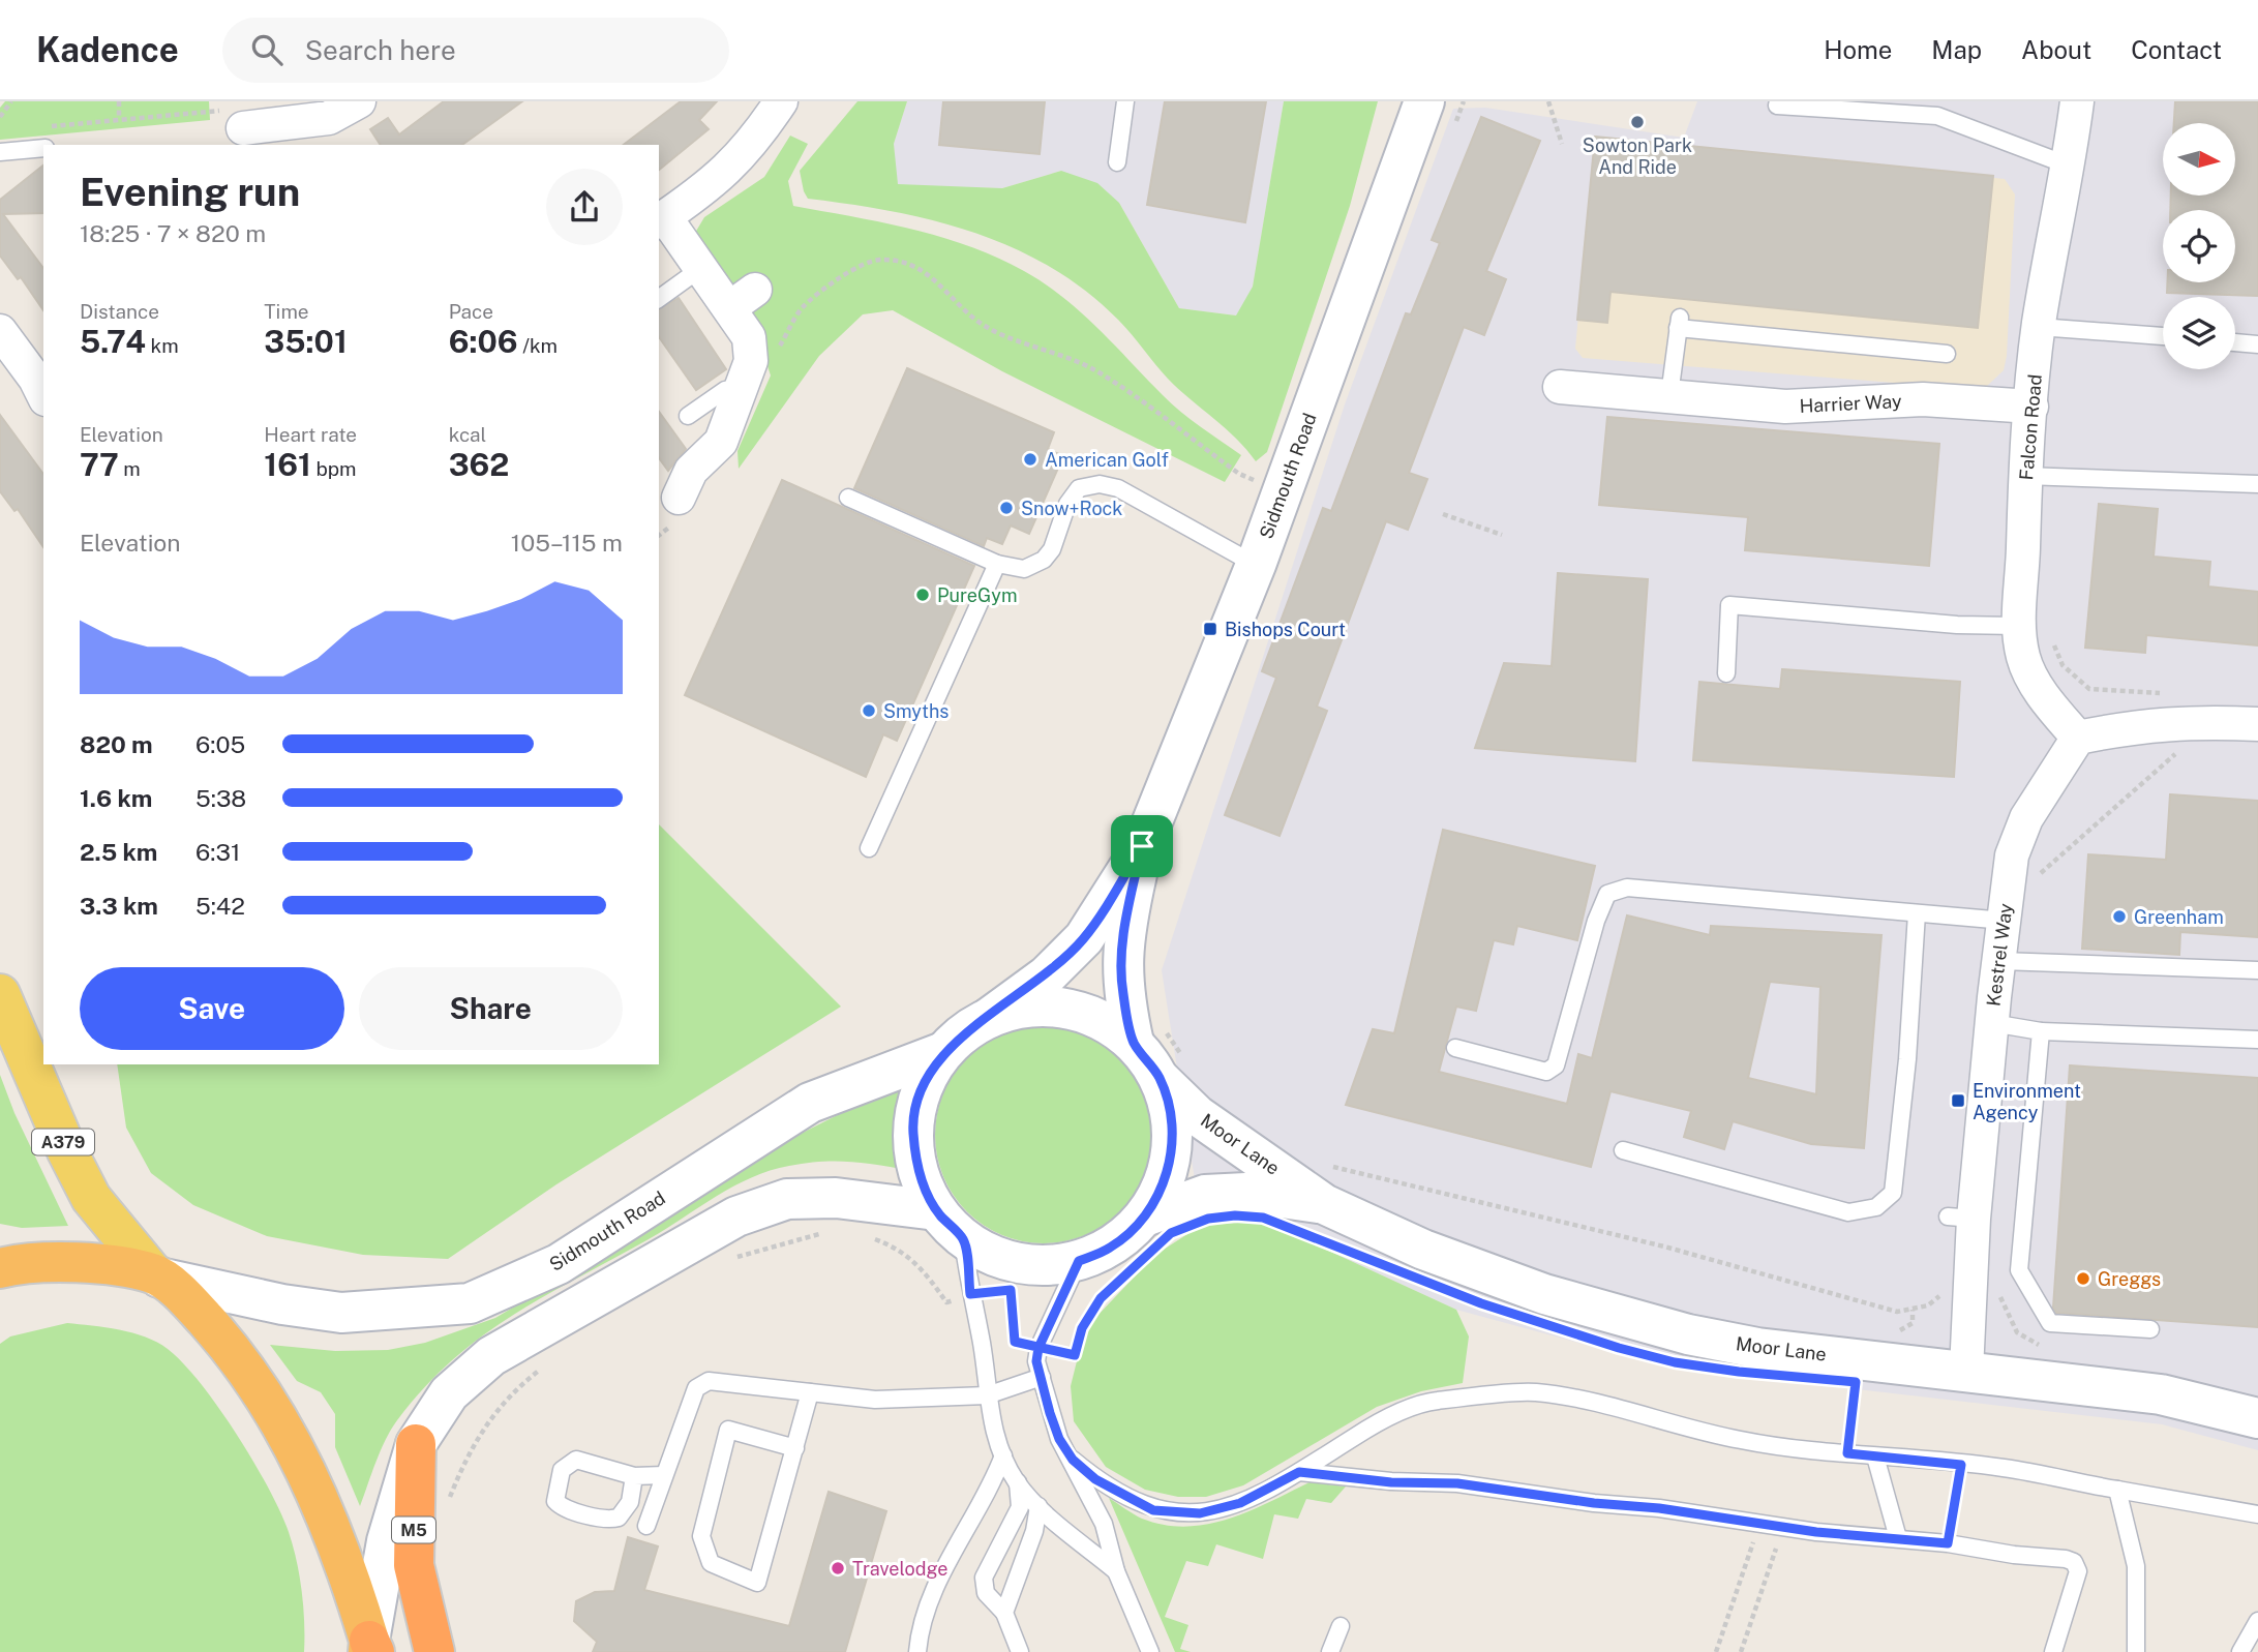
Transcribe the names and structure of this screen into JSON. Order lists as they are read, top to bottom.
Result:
{
  "streets": {
    "highway": ["M5"],
    "main road": ["Sidmouth Road", "A379", "Moor Lane"],
    "street": ["Harrier Way", "Falcon Road", "Kestrel Way"]
  },
  "crossings": [
    ["Harrier Way", "Falcon Road"],
    ["Falcon Road", "Kestrel Way"],
    ["Sidmouth Road", "A379"],
    ["Kestrel Way", "Moor Lane"]
  ],
  "places": {
    "other": [
      "Sowton Park And Ride",
      "American Golf",
      "Snow+Rock",
      "PureGym",
      "Smyths",
      "Greenham",
      "Greggs",
      "Travelodge"
    ],
    "transit": ["Bishops Court", "Environment Agency"]
  },
  "north": "right",
  "page": {
    "header": "Kadence",
    "search": "Search here",
    "nav": [
      "Home",
      "Map",
      "About",
      "Contact"
    ],
    "heading": ["Evening run", "18:25 · 7 × 820 m"],
    "stats": [
      ["Distance", "5.74 km"],
      ["Time", "35:01"],
      ["Pace", "6:06 /km"],
      ["Elevation", "77 m"],
      ["Heart rate", "161 bpm"],
      ["kcal", "362"]
    ],
    "chart": ["Elevation", "105–115 m"],
    "list": [
      {
        "name": "820 m",
        "note": "6:05"
      },
      {
        "name": "1.6 km",
        "note": "5:38"
      },
      {
        "name": "2.5 km",
        "note": "6:31"
      },
      {
        "name": "3.3 km",
        "note": "5:42"
      }
    ],
    "buttons": ["Save", "Share"]
  }
}
